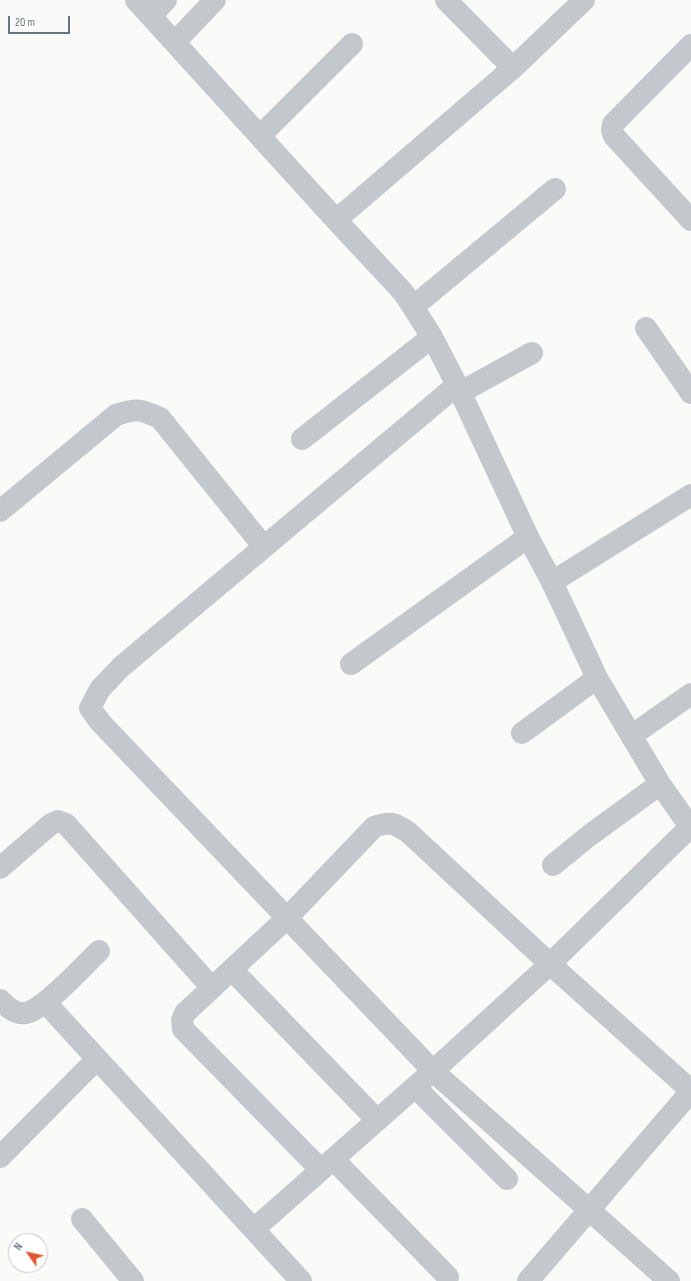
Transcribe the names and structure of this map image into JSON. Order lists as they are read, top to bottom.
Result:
{
  "scale_bar": "20 m",
  "north": "top left"
}
